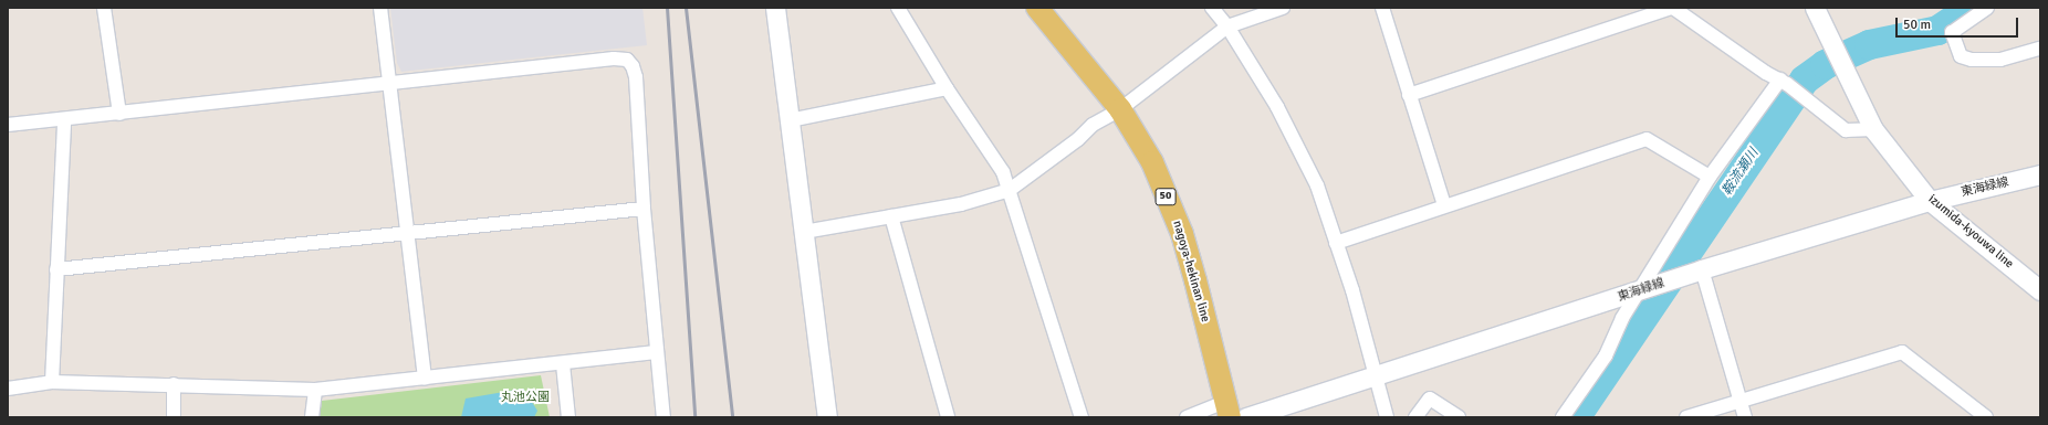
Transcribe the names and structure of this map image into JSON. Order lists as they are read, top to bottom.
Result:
{
  "streets": {
    "main road": [
      "東海緑線",
      "50",
      "izumida-kyouwa line",
      "nagoya-hekinan line"
    ]
  },
  "crossings": [
    ["東海緑線", "izumida-kyouwa line"]
  ],
  "water": ["鞍流瀬川"],
  "parks": ["丸池公園"],
  "scale_bar": "50 m"
}
